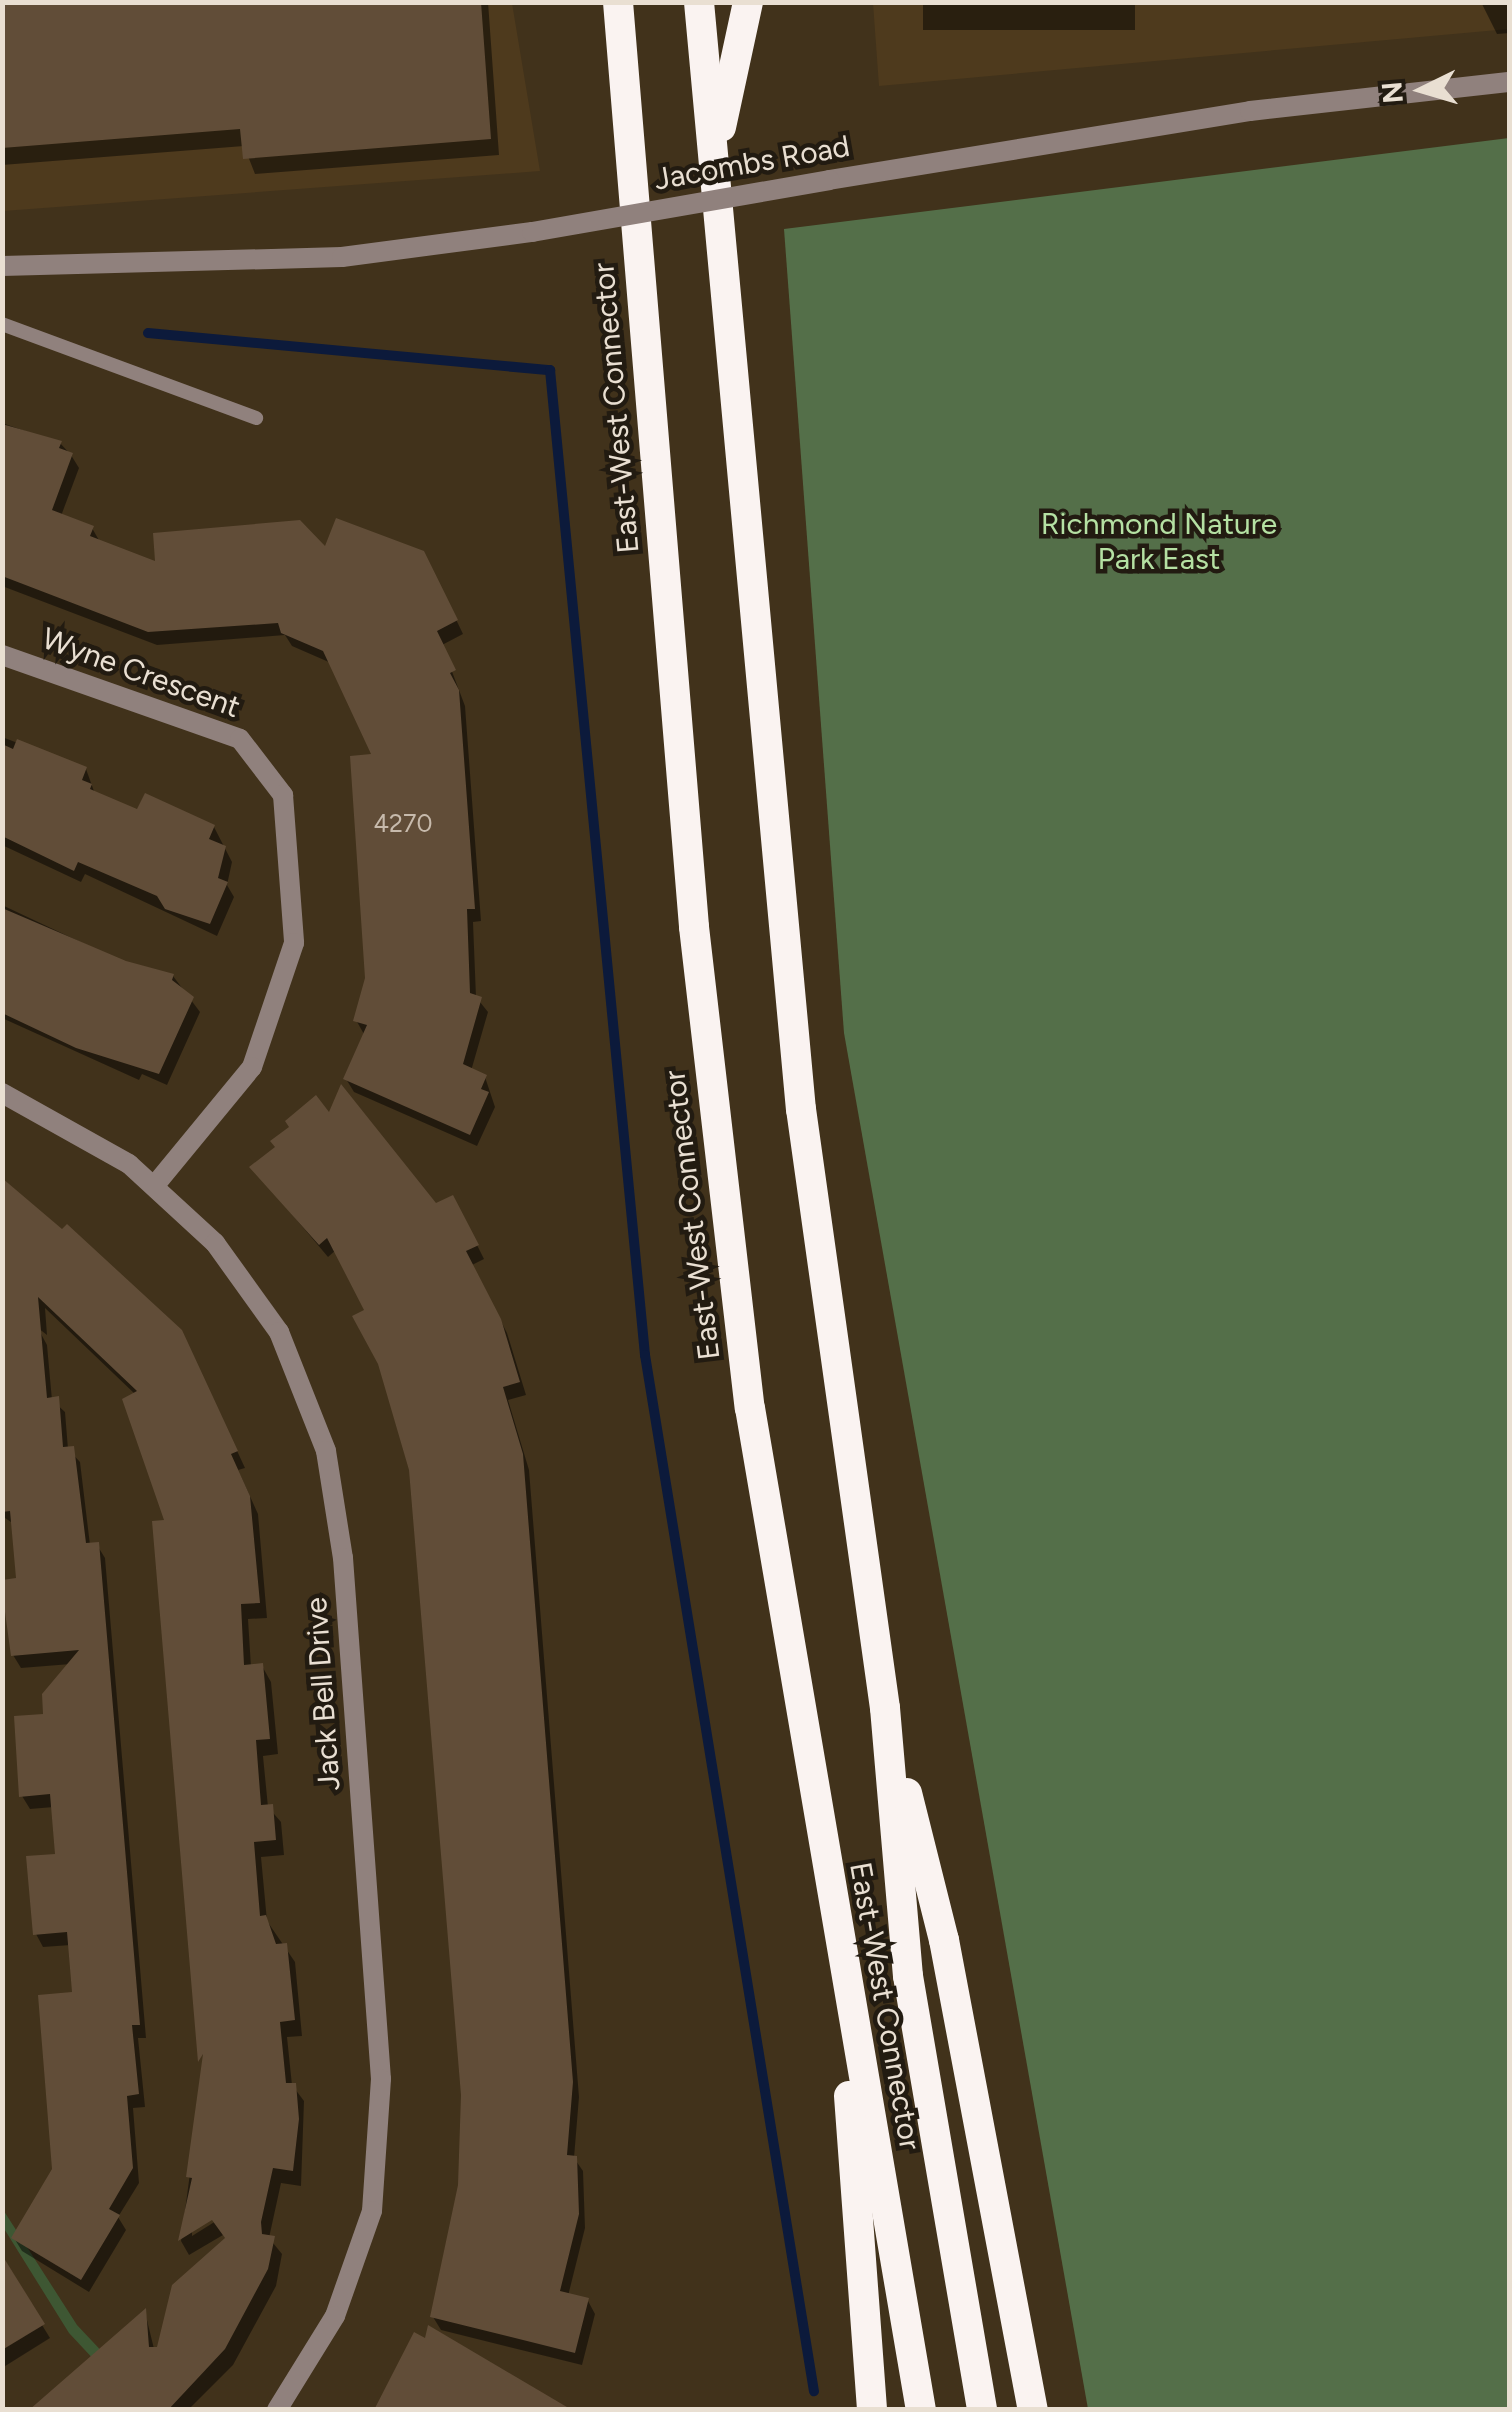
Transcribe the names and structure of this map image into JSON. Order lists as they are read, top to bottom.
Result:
{
  "streets": {
    "highway": ["East-West Connector"],
    "street": ["Jacombs Road", "Wyne Crescent", "Jack Bell Drive"]
  },
  "crossings": [
    ["Wyne Crescent", "Jack Bell Drive"]
  ],
  "parks": ["Richmond Nature Park East"],
  "house_numbers": ["4270"],
  "north": "left"
}
